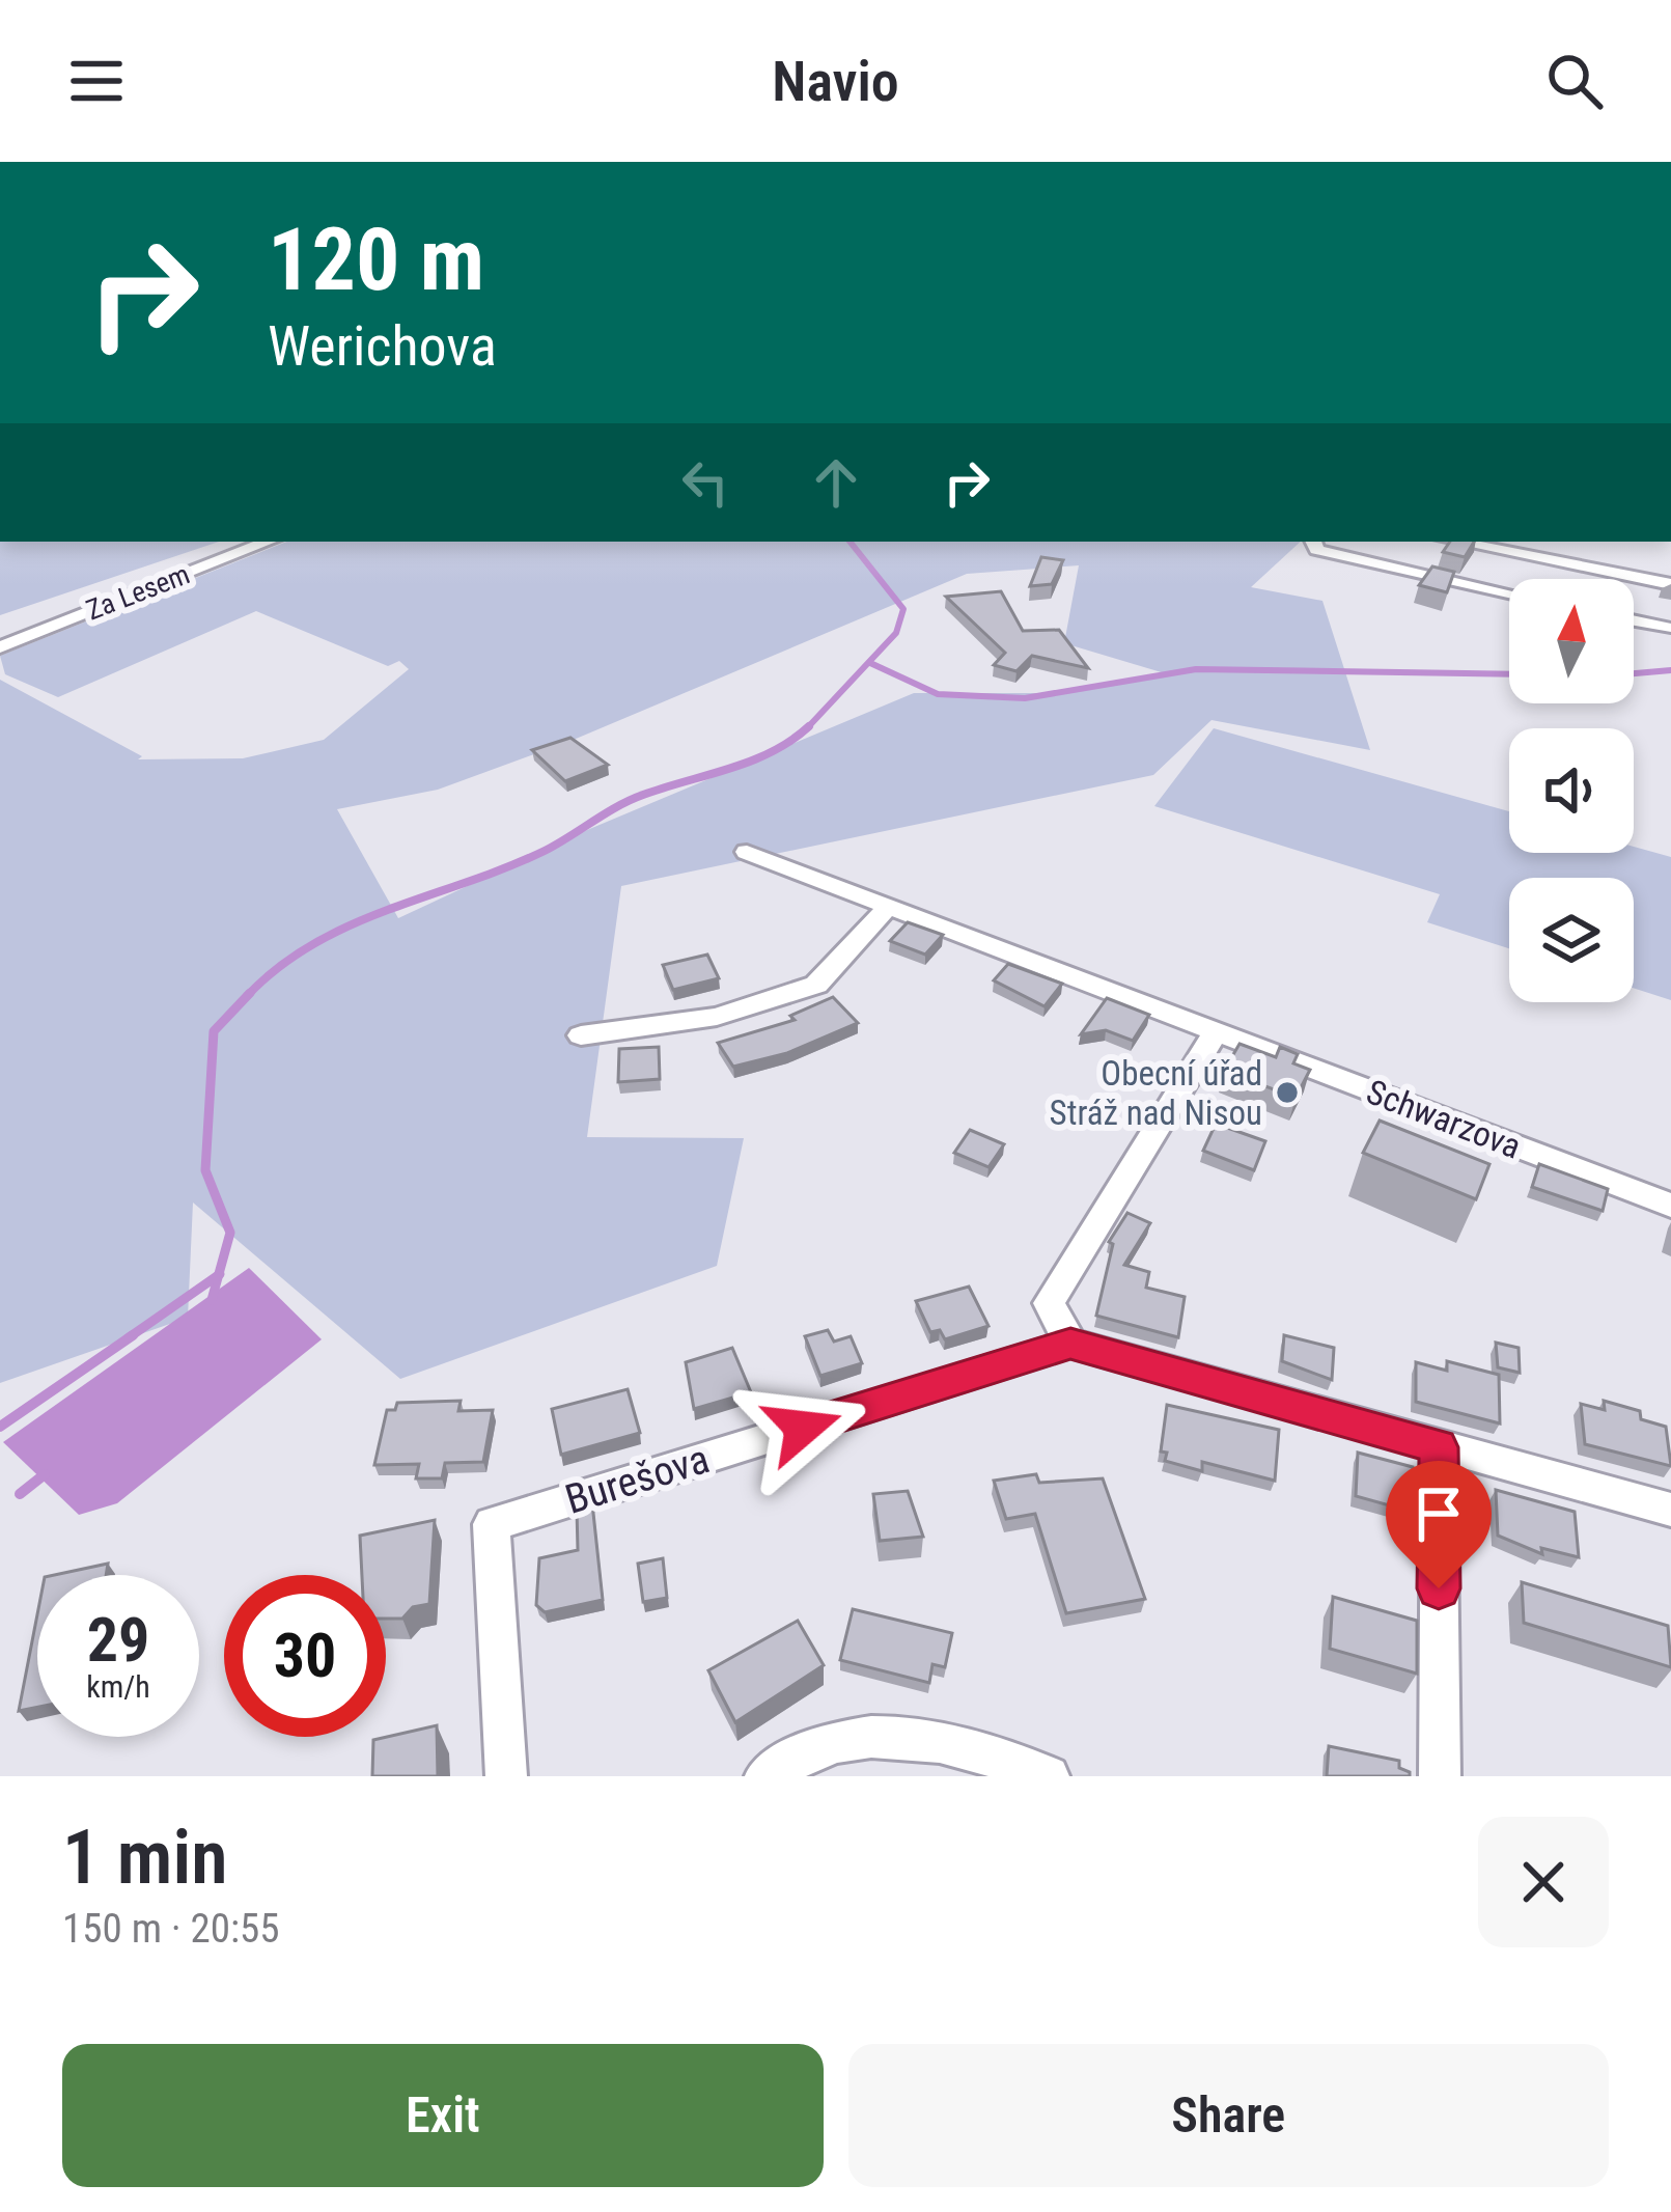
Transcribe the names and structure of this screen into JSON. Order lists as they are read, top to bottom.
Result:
{
  "streets": {
    "street": ["Za Lesem", "Schwarzova", "Burešova"]
  },
  "places": ["Obecní úřad Stráž nad Nisou"],
  "north": "top",
  "page": {
    "header": "Navio",
    "turn": ["120 m", "Werichova"],
    "speed": "29 km/h",
    "limit": "30",
    "heading": ["1 min", "150 m · 20:55"],
    "buttons": ["Exit", "Share"]
  }
}
